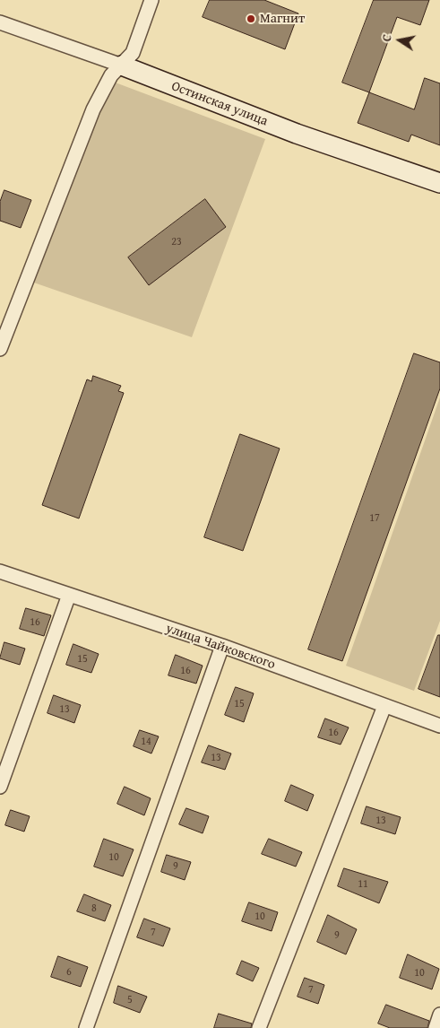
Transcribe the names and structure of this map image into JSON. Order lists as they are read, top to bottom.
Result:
{
  "streets": {
    "street": ["Остинская улица", "улица Чайковского"]
  },
  "places": ["Магнит"],
  "house_numbers": [
    "23",
    "17",
    "16",
    "15",
    "16",
    "15",
    "13",
    "16",
    "14",
    "13",
    "13",
    "10",
    "9",
    "11",
    "8",
    "10",
    "7",
    "9",
    "6",
    "10",
    "7",
    "5"
  ],
  "north": "left"
}
